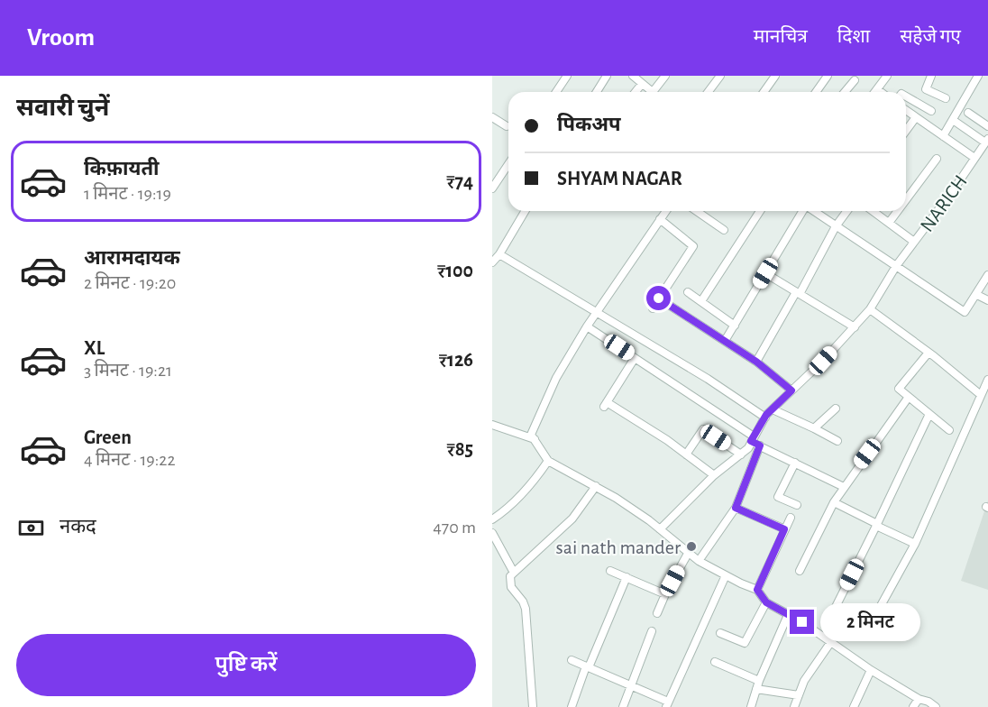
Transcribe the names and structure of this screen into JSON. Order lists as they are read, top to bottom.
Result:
{
  "streets": {
    "street": ["NARICH"]
  },
  "places": ["sai nath mander"],
  "page": {
    "header": "Vroom",
    "nav": ["मानचित्र", "दिशा", "सहेजे गए"],
    "heading": "सवारी चुनें",
    "banner": ["पिकअप", "SHYAM NAGAR"],
    "list": [
      {
        "name": "किफ़ायती",
        "note": "1 मिनट · 19:19",
        "value": "₹74"
      },
      {
        "name": "आरामदायक",
        "note": "2 मिनट · 19:20",
        "value": "₹100"
      },
      {
        "name": "XL",
        "note": "3 मिनट · 19:21",
        "value": "₹126"
      },
      {
        "name": "Green",
        "note": "4 मिनट · 19:22",
        "value": "₹85"
      }
    ],
    "pay": ["नकद", "470 m"],
    "bubble": "2 मिनट",
    "buttons": "पुष्टि करें"
  }
}
